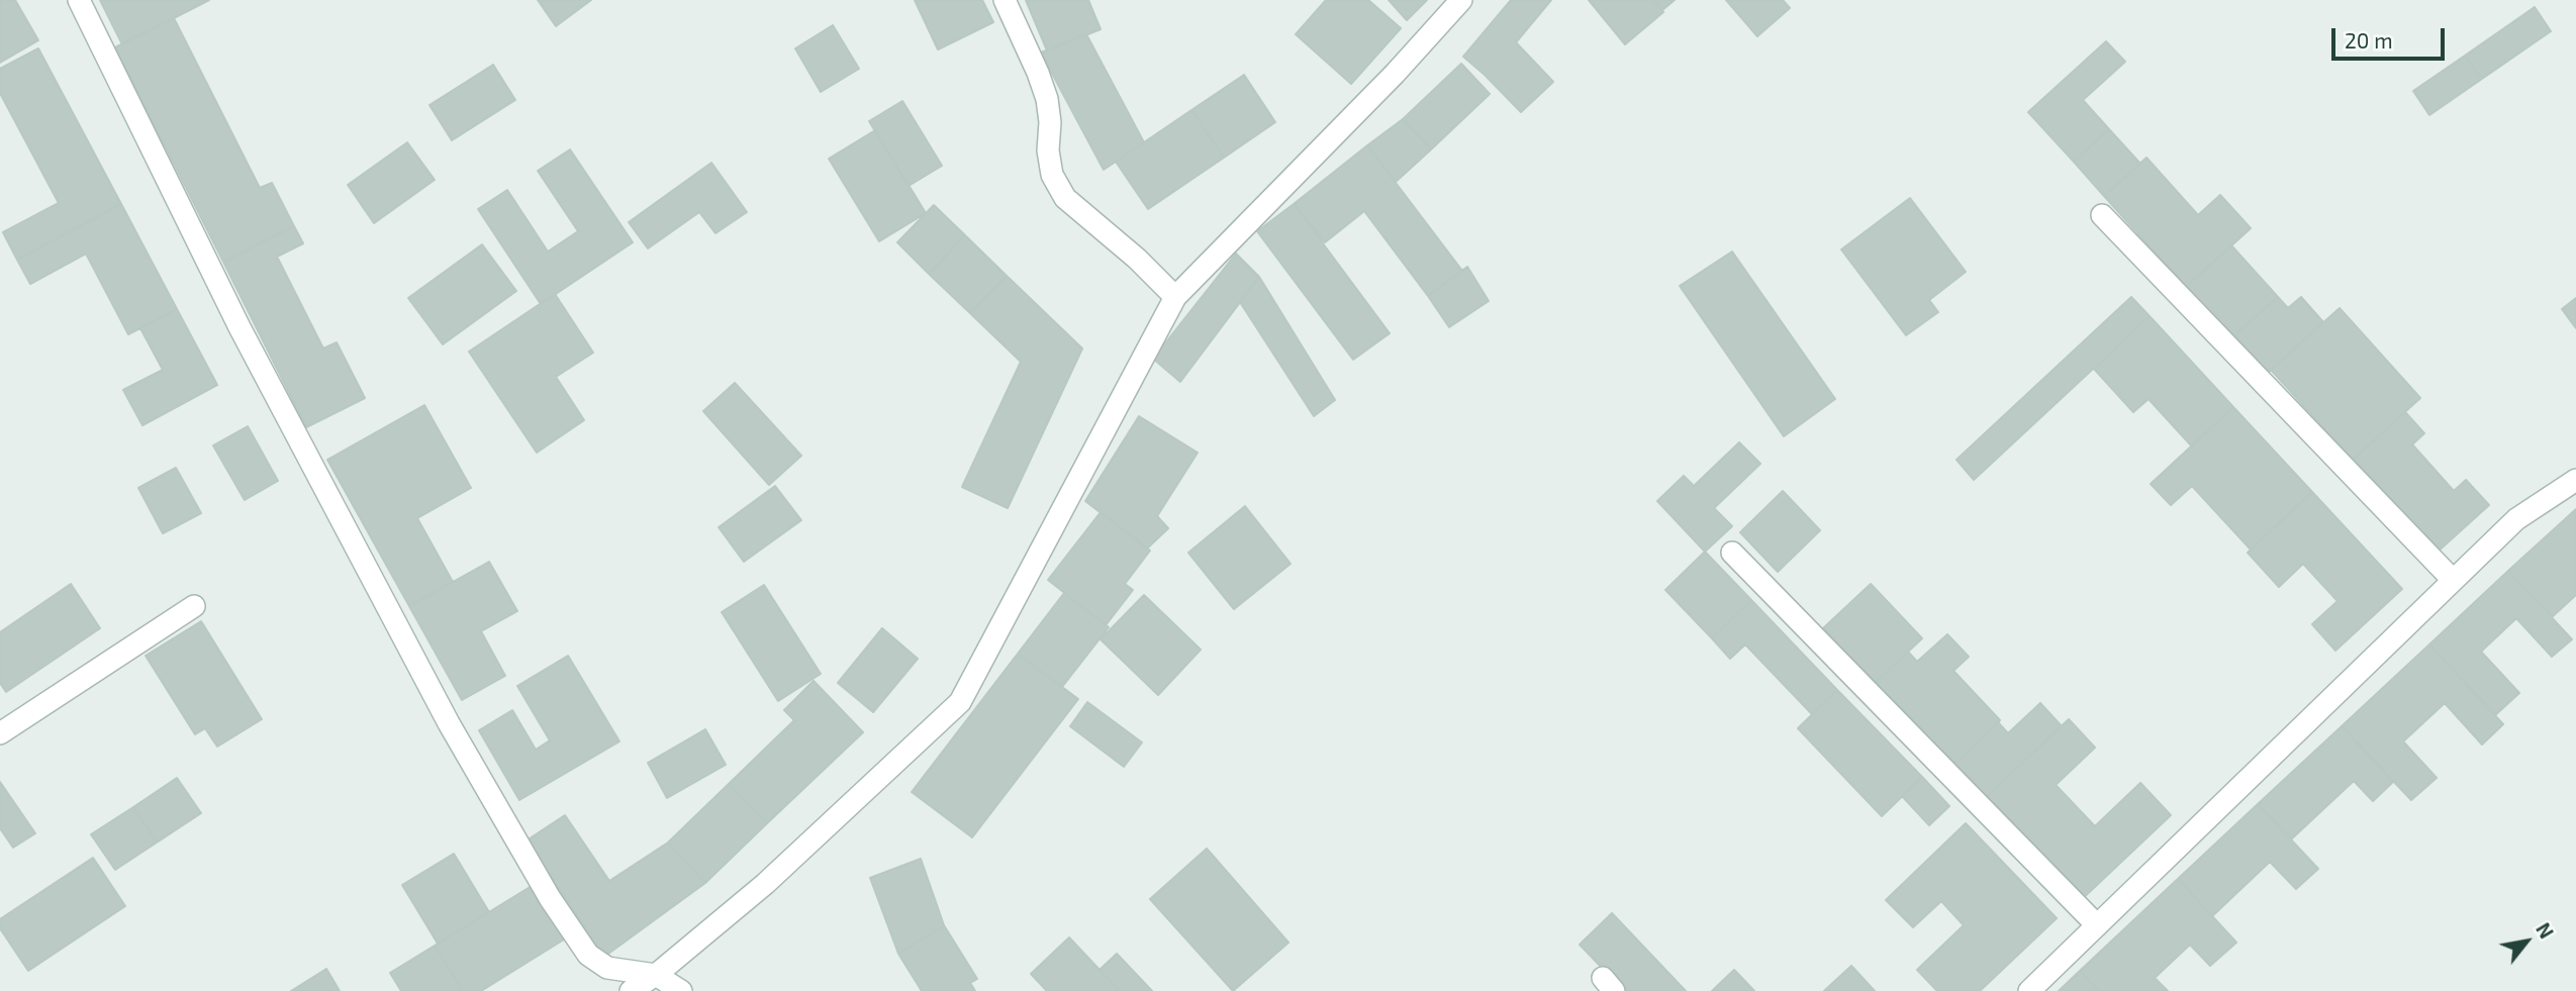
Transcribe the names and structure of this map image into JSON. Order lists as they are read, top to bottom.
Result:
{
  "scale_bar": "20 m",
  "north": "top right"
}
